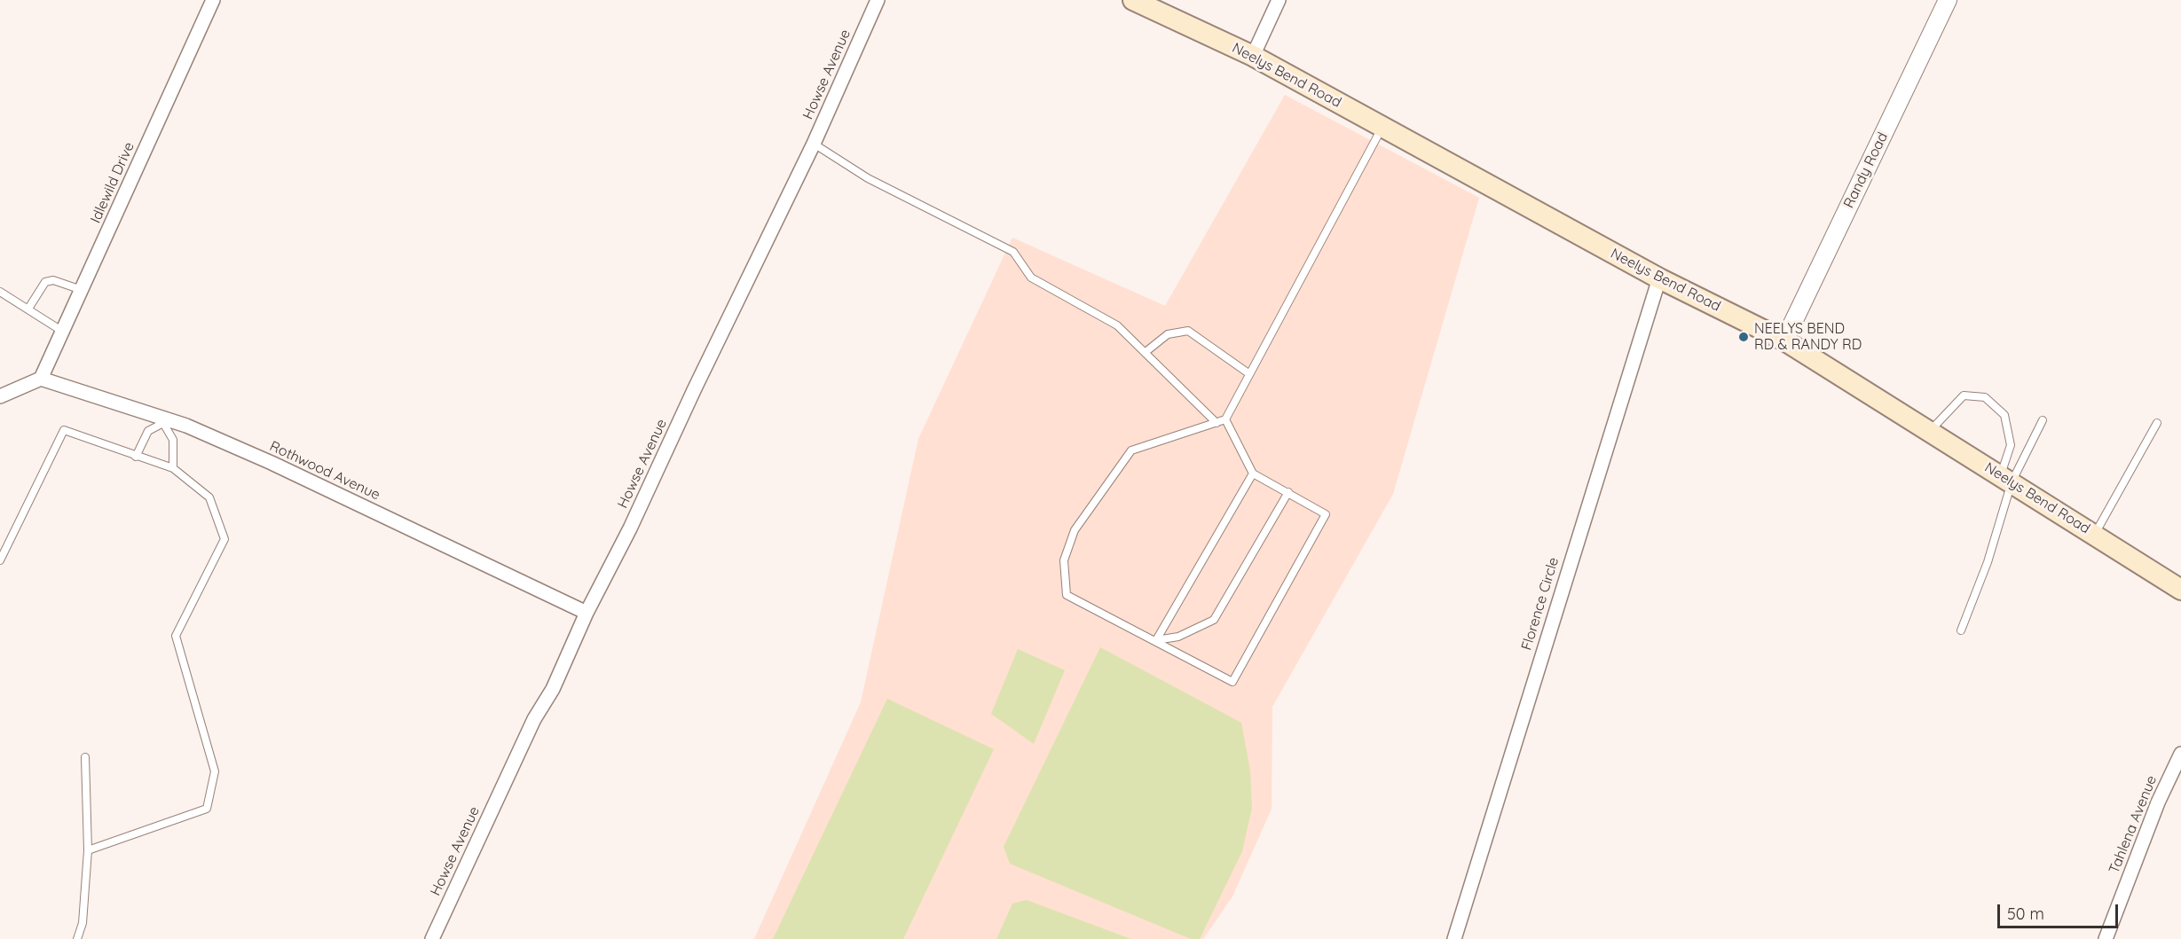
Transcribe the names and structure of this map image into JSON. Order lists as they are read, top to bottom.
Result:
{
  "streets": {
    "main road": ["Neelys Bend Road"],
    "street": [
      "Howse Avenue",
      "Randy Road",
      "Idlewild Drive",
      "Rothwood Avenue",
      "Florence Circle",
      "Tahlena Avenue"
    ]
  },
  "crossings": [
    ["Howse Avenue", "Rothwood Avenue"],
    ["Neelys Bend Road", "Randy Road"],
    ["Neelys Bend Road", "Florence Circle"],
    ["Idlewild Drive", "Rothwood Avenue"]
  ],
  "places": ["NEELYS BEND RD & RANDY RD"],
  "scale_bar": "50 m"
}
